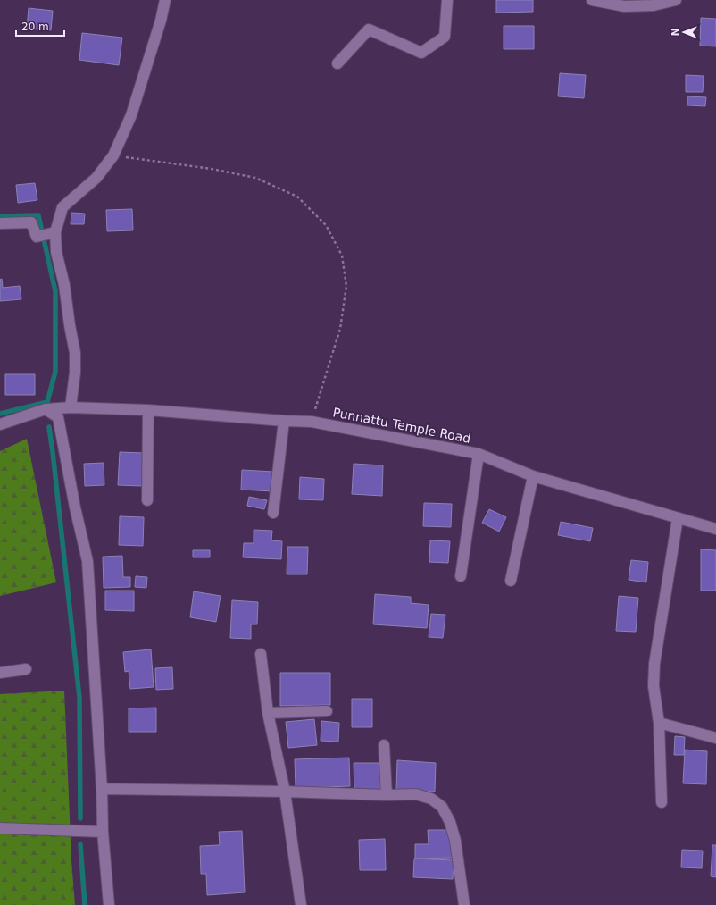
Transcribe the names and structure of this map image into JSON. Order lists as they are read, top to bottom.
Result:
{
  "streets": {
    "street": ["Punnattu Temple Road"]
  },
  "scale_bar": "20 m",
  "north": "left"
}
